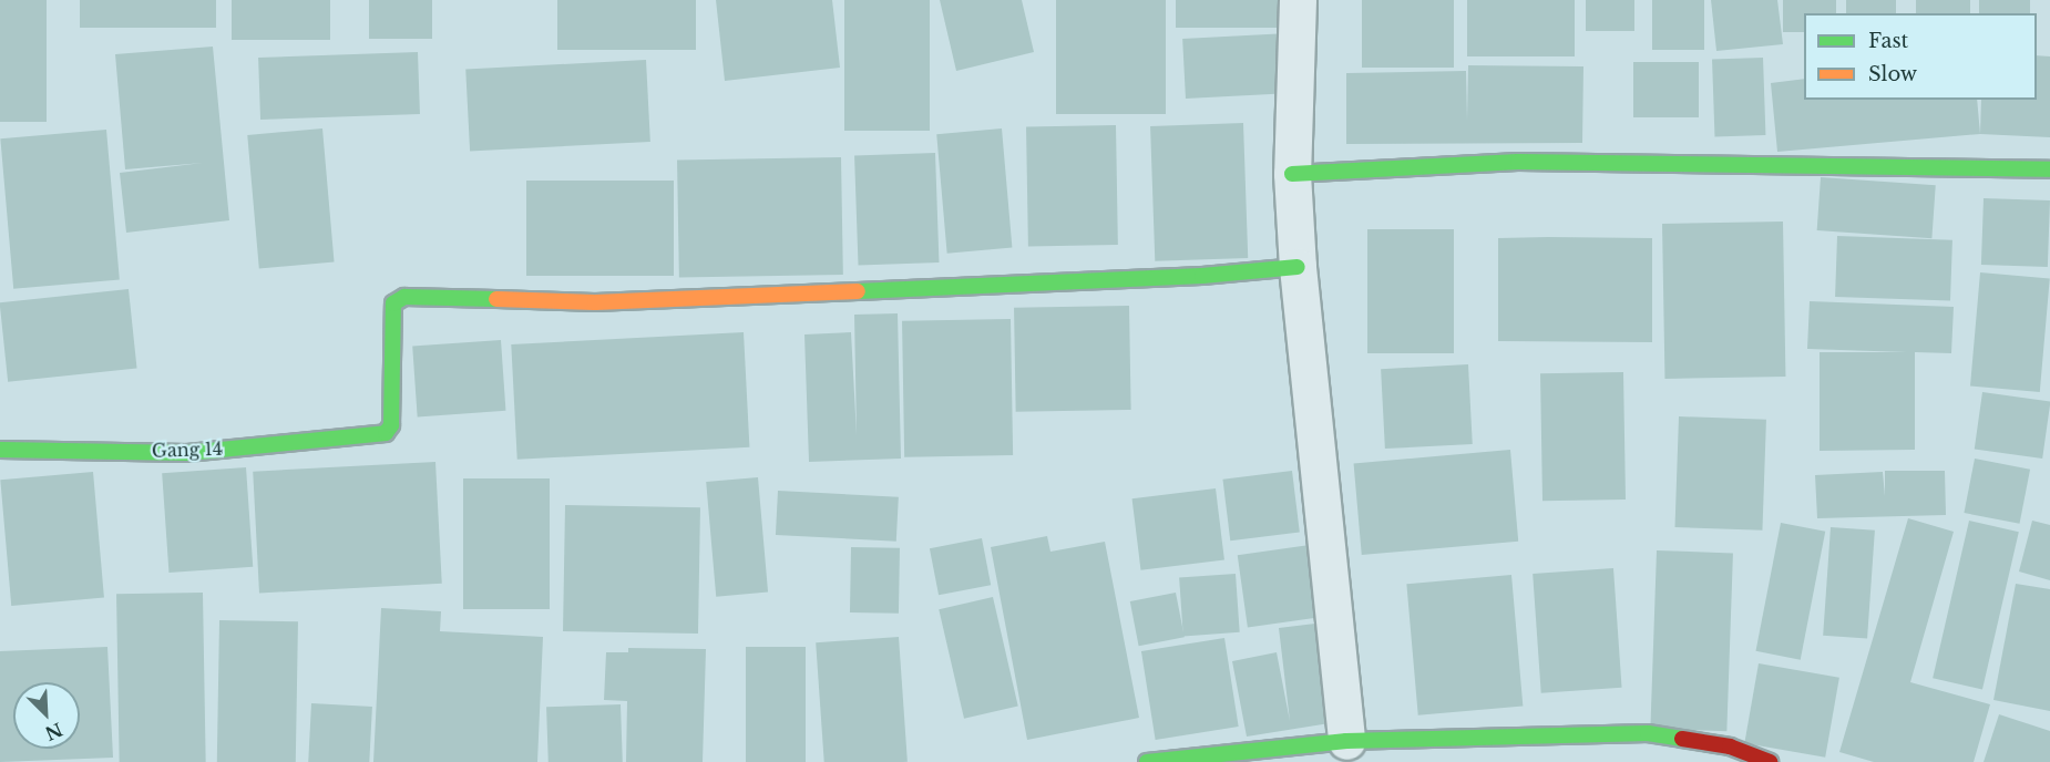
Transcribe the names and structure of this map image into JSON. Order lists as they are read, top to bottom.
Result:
{
  "streets": {
    "street": ["Gang 14"]
  },
  "legend": ["Fast", "Slow"],
  "north": "bottom right"
}
